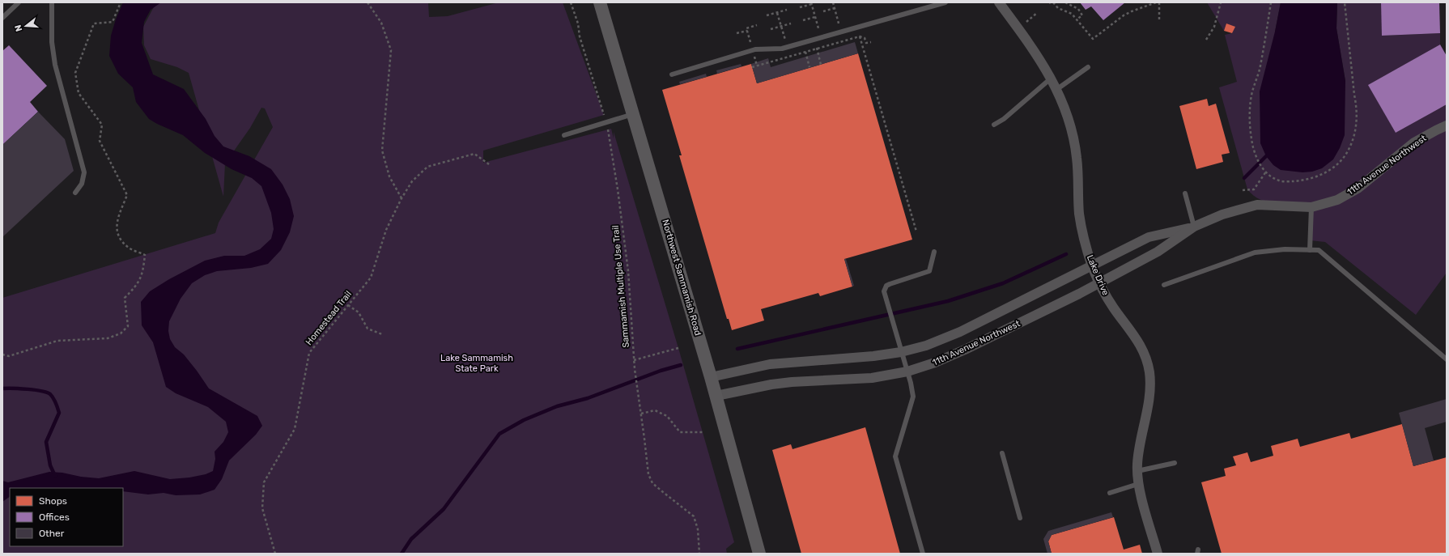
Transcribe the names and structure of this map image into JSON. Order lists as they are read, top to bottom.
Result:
{
  "streets": {
    "main road": ["Northwest Sammamish Road"],
    "street": ["11th Avenue Northwest", "Lake Drive"],
    "path": ["Sammamish Multiple Use Trail", "Homestead Trail"]
  },
  "crossings": [
    ["11th Avenue Northwest", "Lake Drive"],
    ["11th Avenue Northwest", "Northwest Sammamish Road"]
  ],
  "parks": ["Lake Sammamish State Park"],
  "legend": ["Shops", "Offices", "Other"],
  "north": "left"
}
